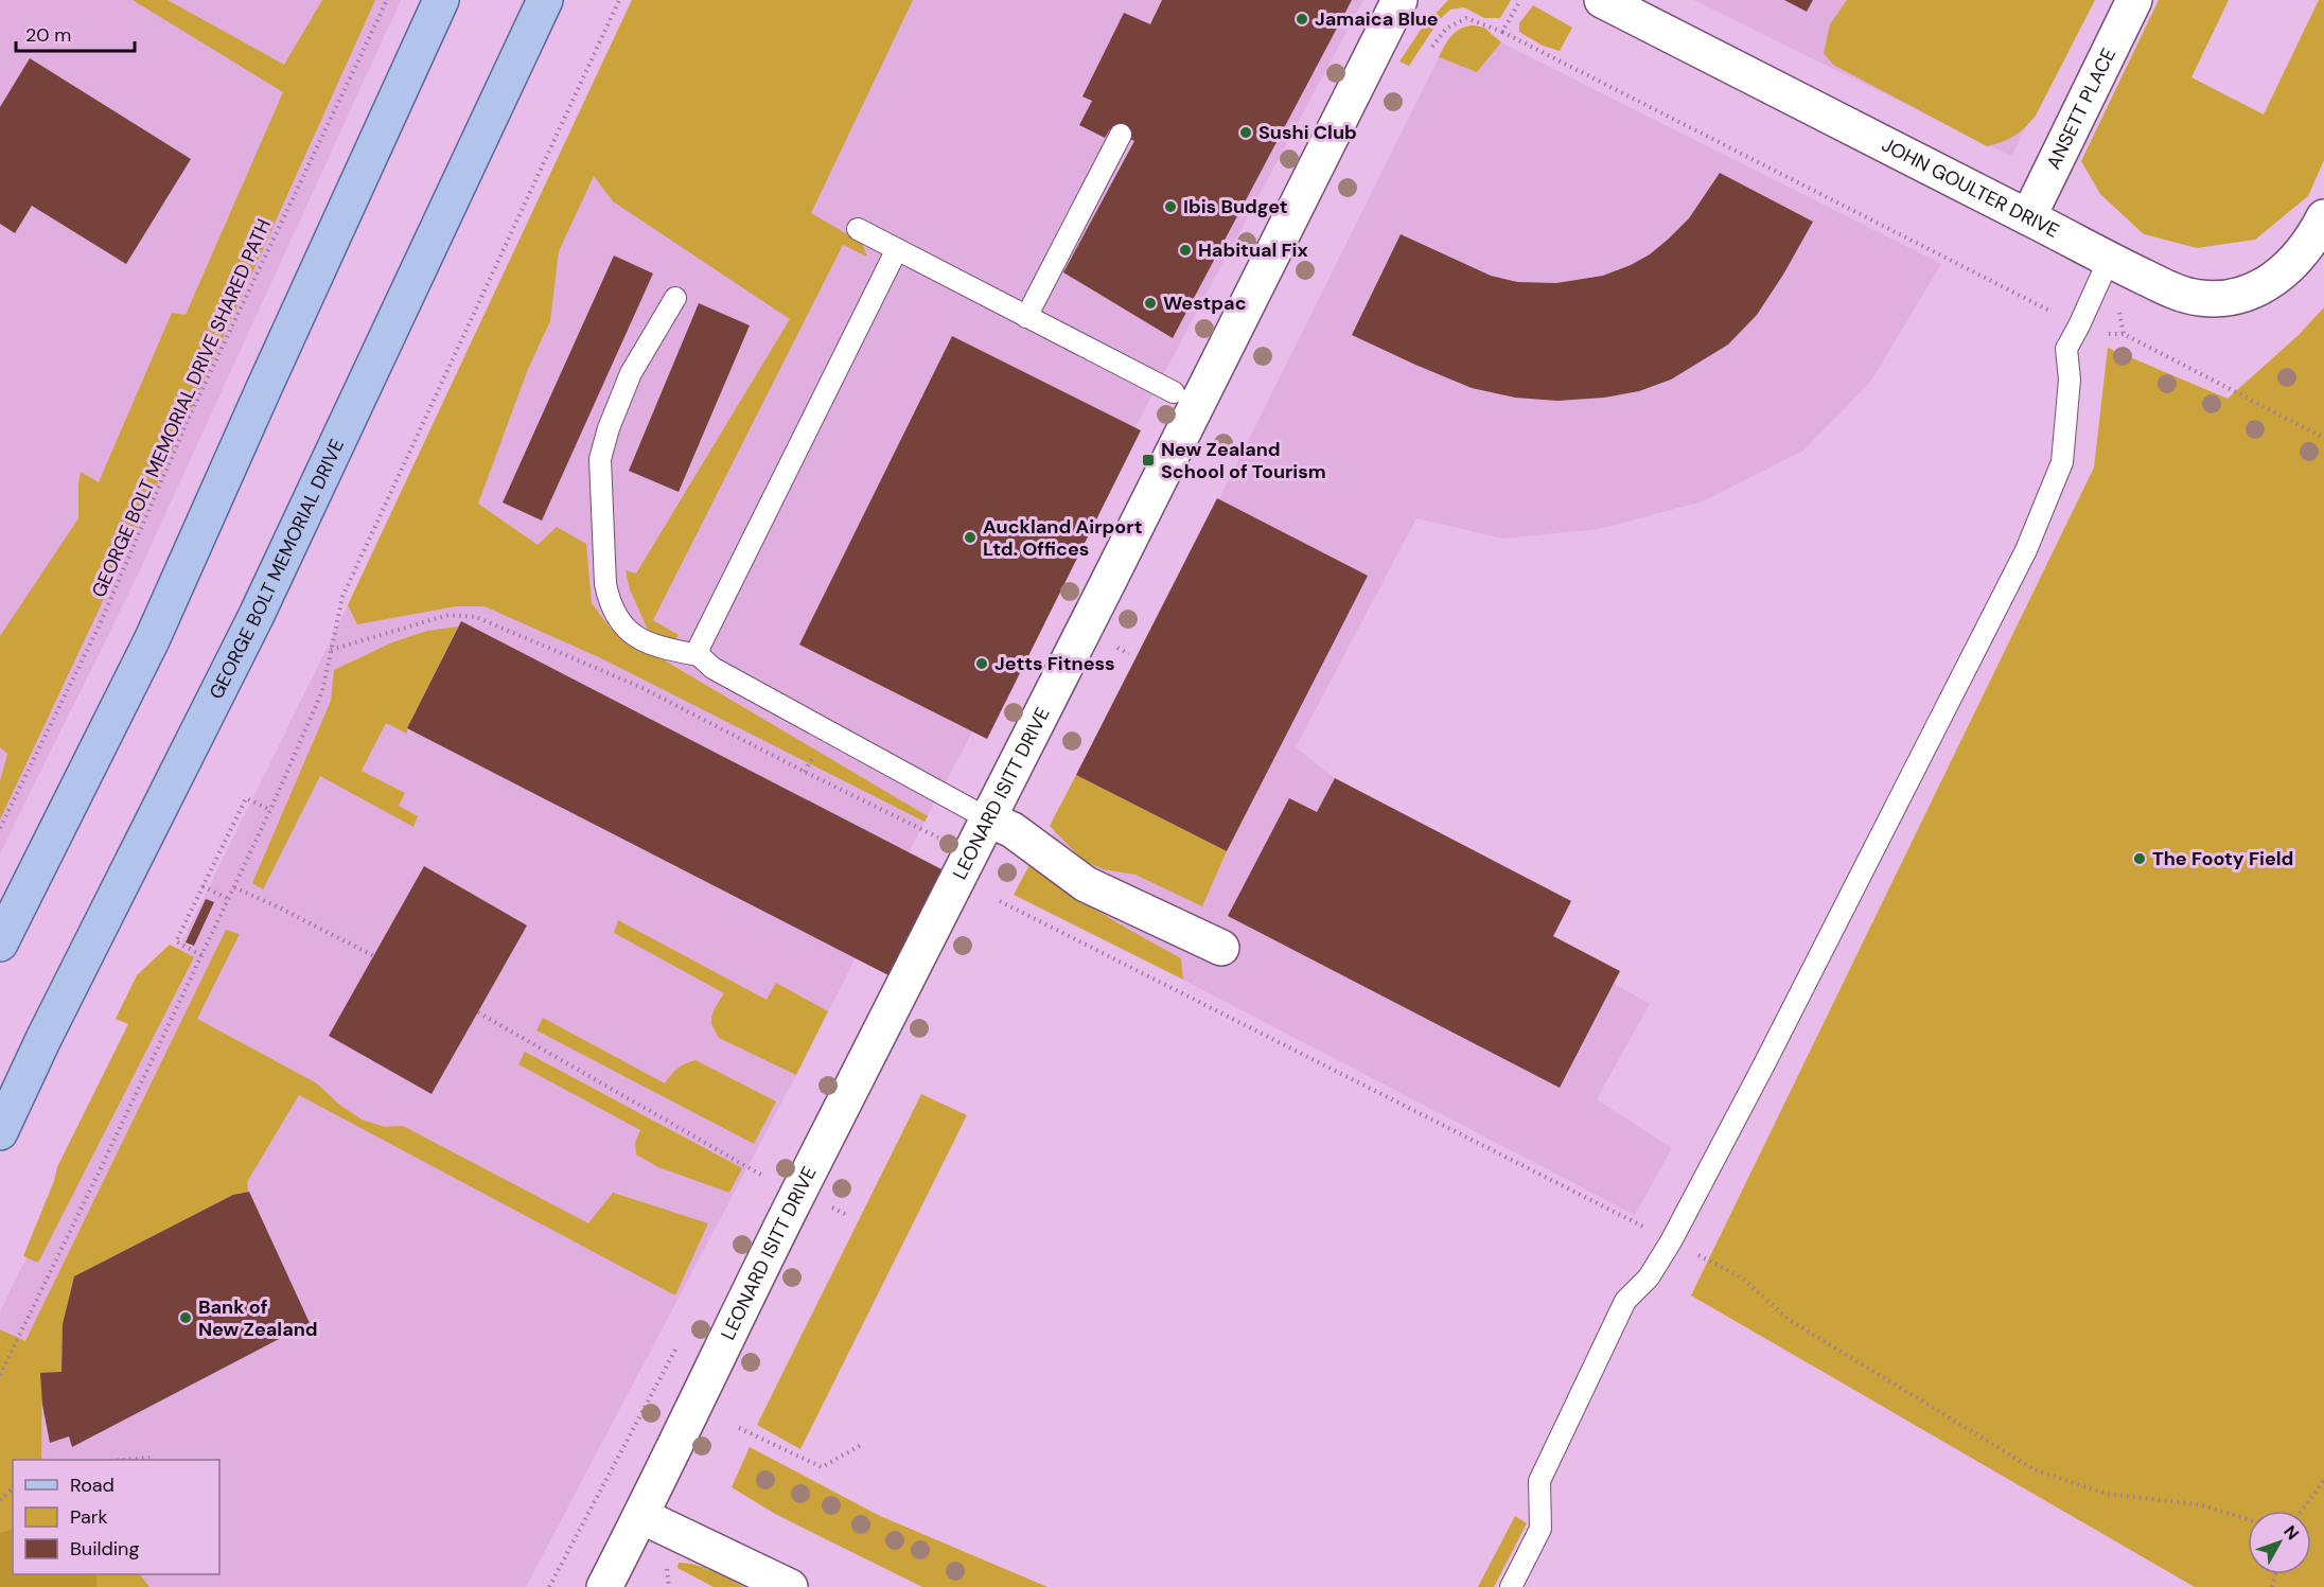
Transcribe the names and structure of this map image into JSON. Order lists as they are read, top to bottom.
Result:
{
  "streets": {
    "main road": ["GEORGE BOLT MEMORIAL DRIVE"],
    "street": ["ANSETT PLACE", "JOHN GOULTER DRIVE", "LEONARD ISITT DRIVE"],
    "path": ["GEORGE BOLT MEMORIAL DRIVE SHARED PATH"]
  },
  "crossings": [
    ["ANSETT PLACE", "JOHN GOULTER DRIVE"]
  ],
  "places": {
    "other": [
      "Jamaica Blue",
      "Sushi Club",
      "Ibis Budget",
      "Habitual Fix",
      "Westpac",
      "Auckland Airport Ltd. Offices",
      "Jetts Fitness",
      "The Footy Field",
      "Bank of New Zealand"
    ],
    "transit": ["New Zealand School of Tourism"]
  },
  "legend": ["Road", "Park", "Building"],
  "scale_bar": "20 m",
  "north": "top right"
}
